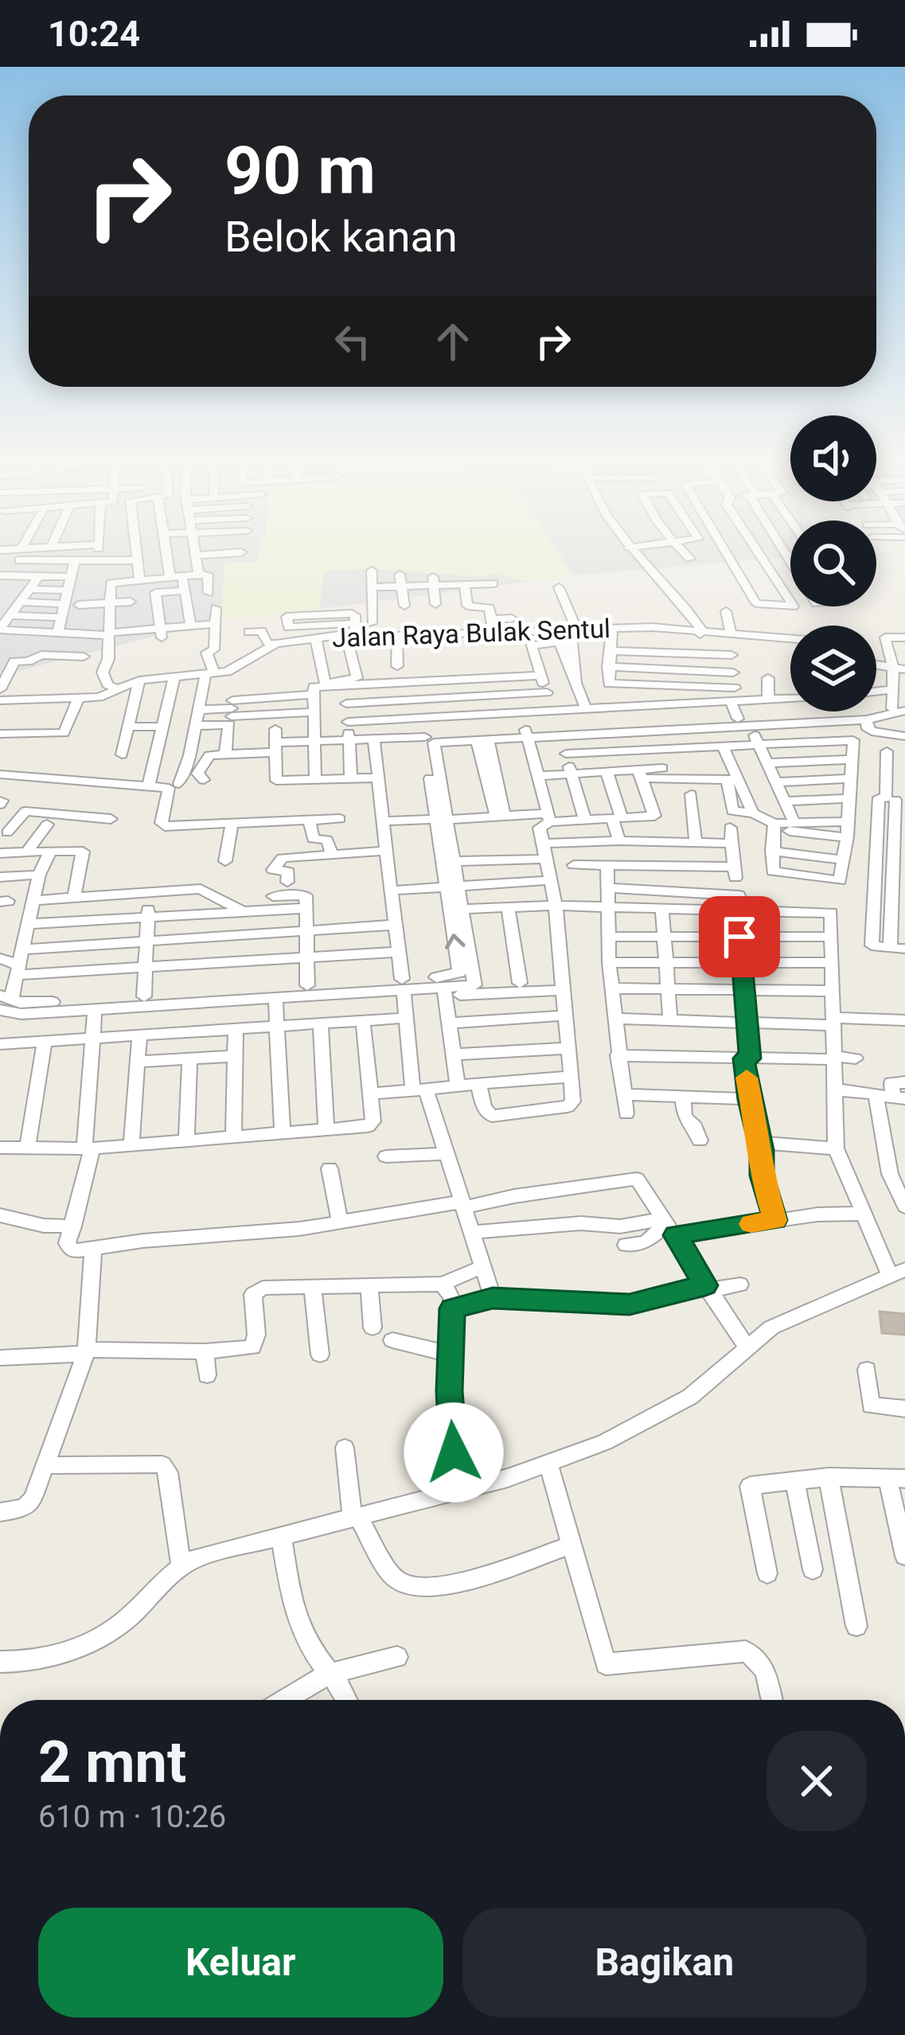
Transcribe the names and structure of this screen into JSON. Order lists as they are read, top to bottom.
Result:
{
  "streets": {
    "street": ["Jalan Raya Bulak Sentul"]
  },
  "page": {
    "status": "10:24",
    "turn": ["90 m", "Belok kanan"],
    "heading": ["2 mnt", "610 m · 10:26"],
    "buttons": ["Keluar", "Bagikan"]
  }
}
